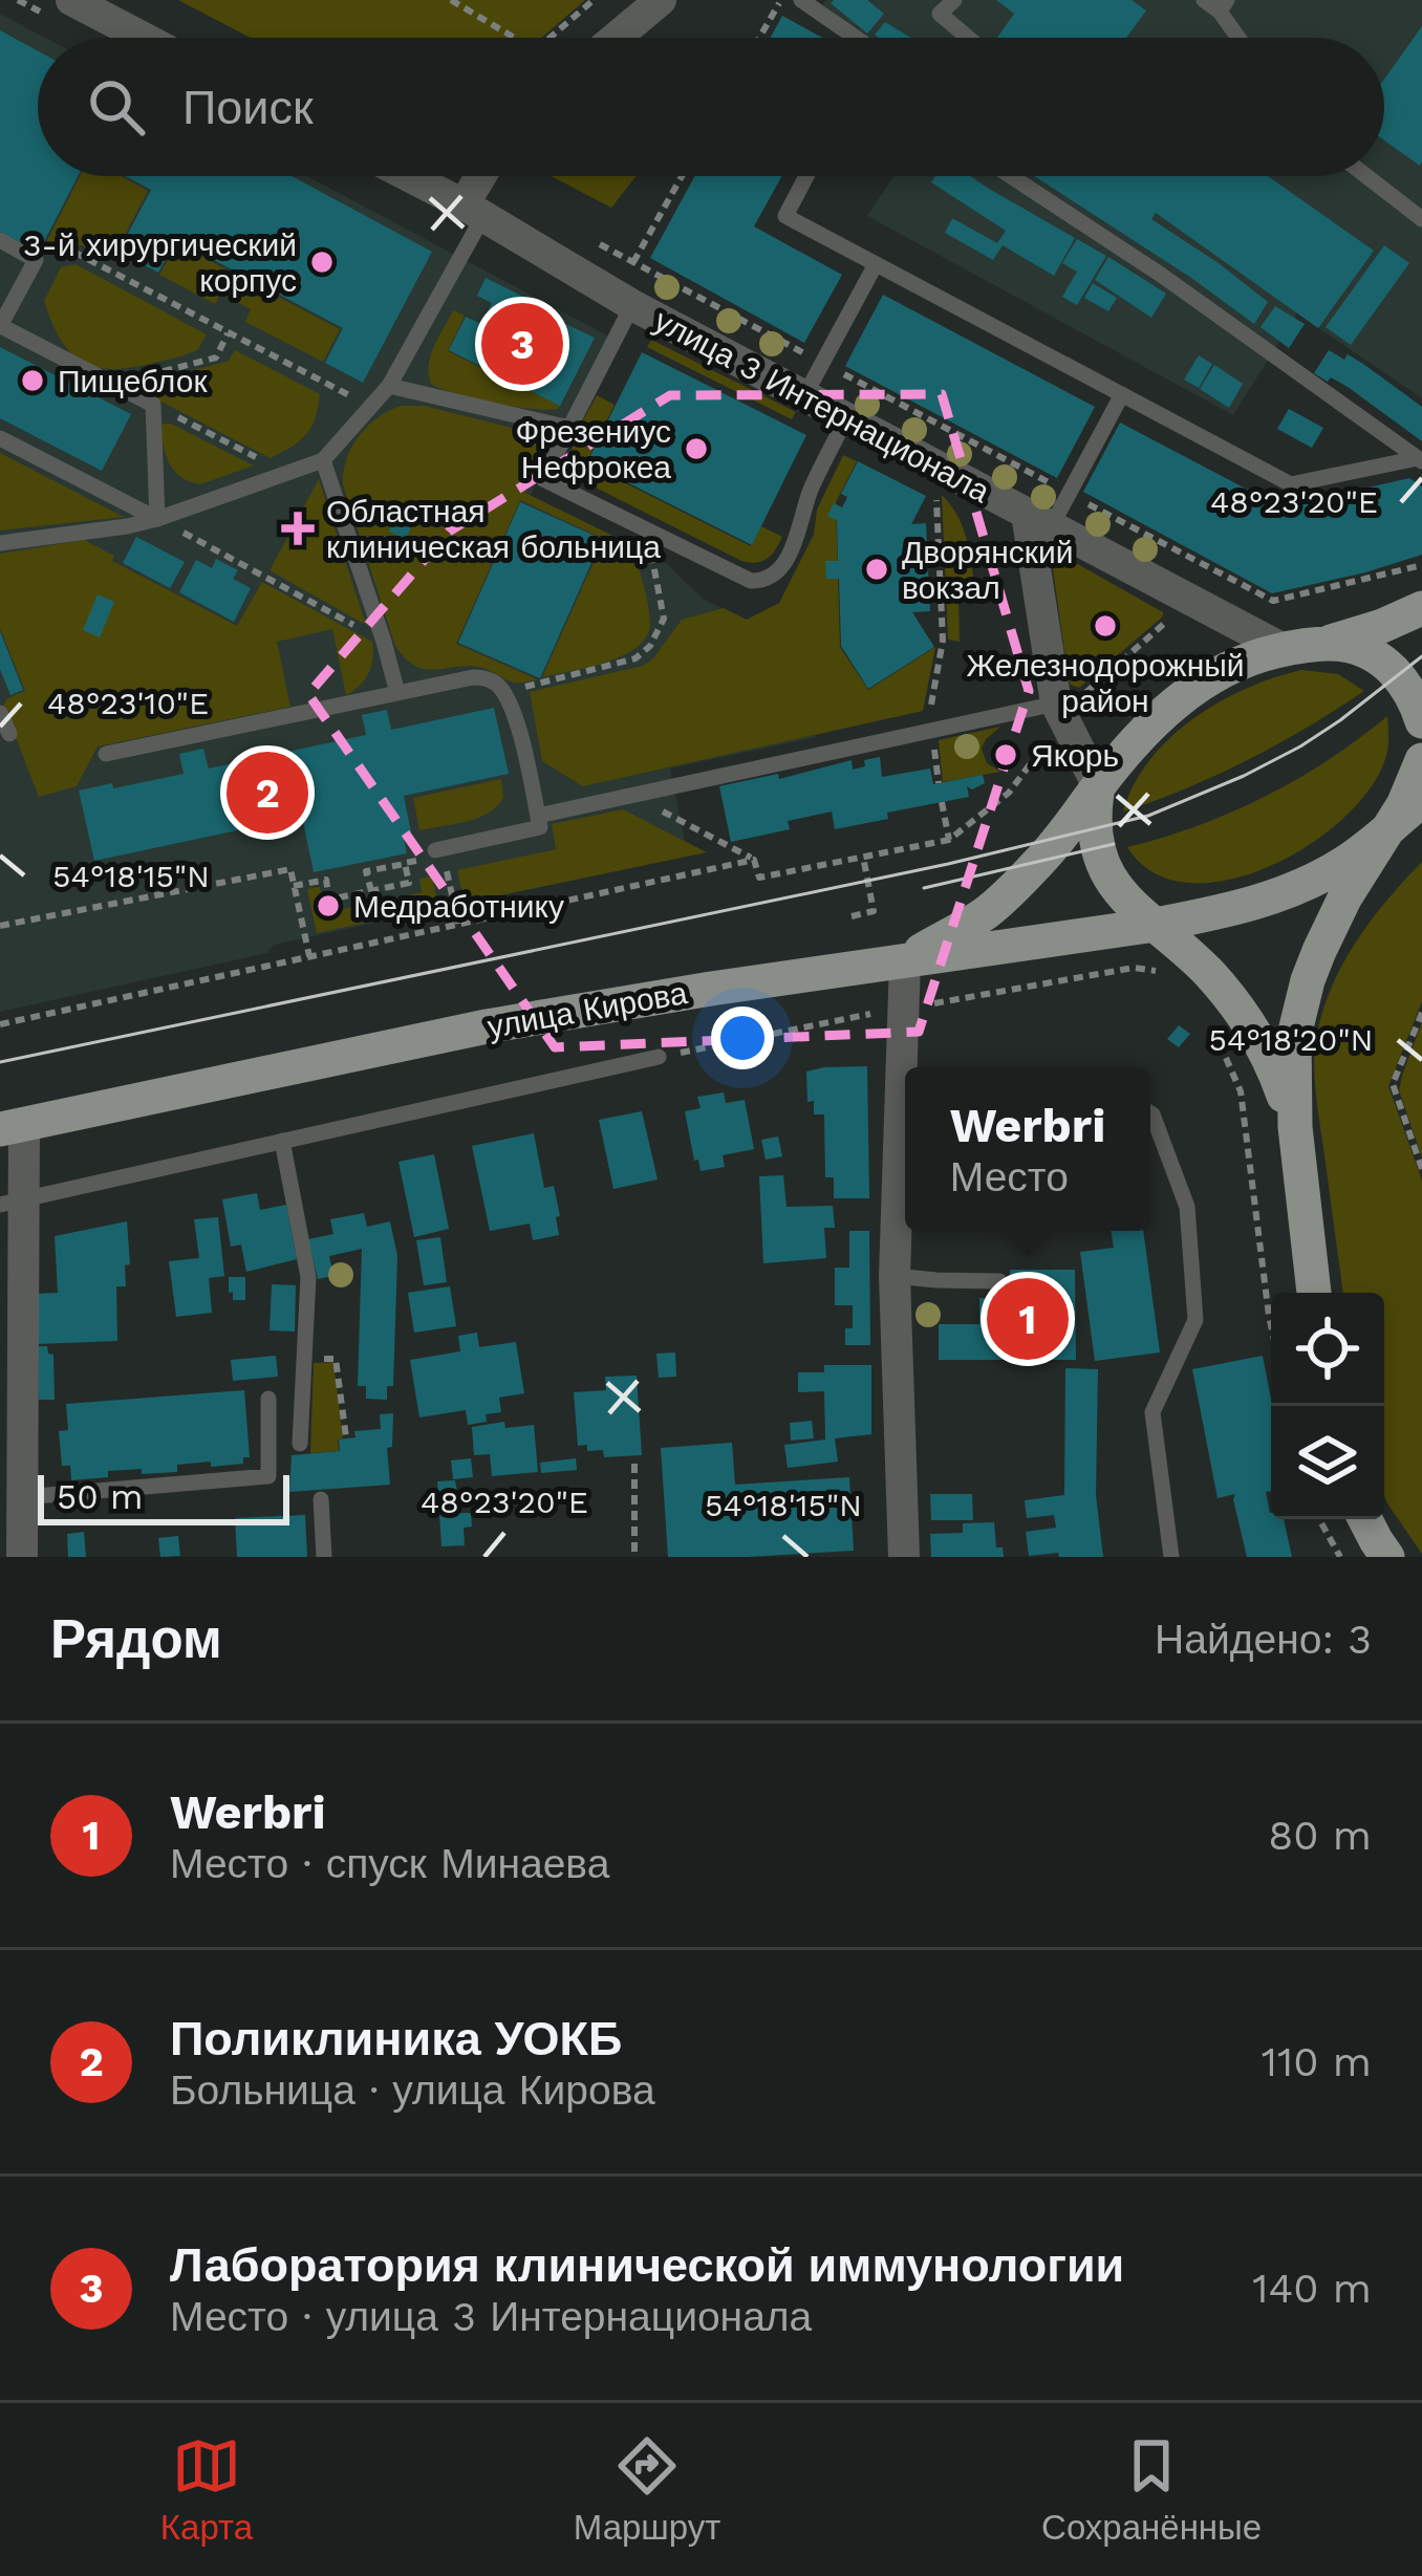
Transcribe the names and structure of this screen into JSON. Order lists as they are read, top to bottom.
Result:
{
  "streets": {
    "main road": ["улица Кирова"],
    "street": ["улица 3 Интернационала"]
  },
  "places": {
    "other": [
      "3-й хирургический корпус",
      "Пищеблок",
      "Фрезениус Нефрокеа",
      "Дворянский вокзал",
      "Железнодорожный район",
      "Якорь",
      "Медработнику"
    ],
    "health": ["Областная клиническая больница"]
  },
  "scale_bar": "50 m",
  "page": {
    "search": "Поиск",
    "pins": ["3", "2", "1"],
    "popup": ["Werbri", "Место"],
    "scale": "50 m",
    "heading": ["Рядом", "Найдено: 3"],
    "list": [
      {
        "mark": "1",
        "name": "Werbri",
        "note": "Место · спуск Минаева",
        "value": "80 m"
      },
      {
        "mark": "2",
        "name": "Поликлиника УОКБ",
        "note": "Больница · улица Кирова",
        "value": "110 m"
      },
      {
        "mark": "3",
        "name": "Лаборатория клинической иммунологии",
        "note": "Место · улица 3 Интернационала",
        "value": "140 m"
      }
    ],
    "nav": ["Карта", "Маршрут", "Сохранённые"]
  },
  "coordinates": [
    "48°23'20\"E",
    "48°23'10\"E",
    "54°18'15\"N",
    "54°18'20\"N"
  ]
}
